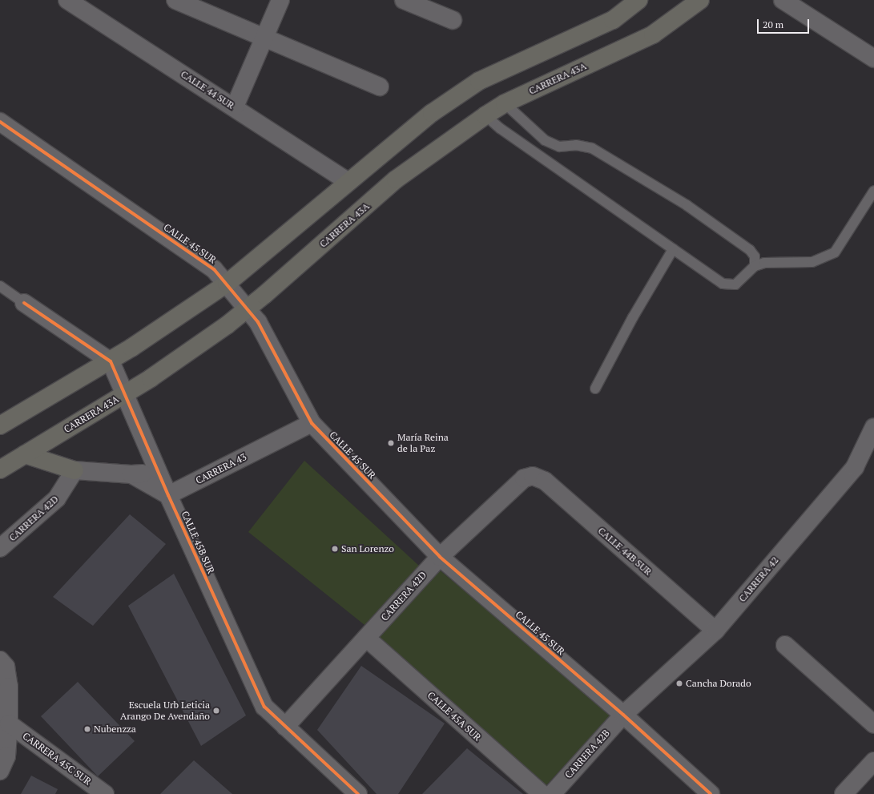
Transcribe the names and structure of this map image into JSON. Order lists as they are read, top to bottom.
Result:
{
  "streets": {
    "main road": ["CARRERA 43A"],
    "street": [
      "CALLE 44 SUR",
      "CALLE 45 SUR",
      "CARRERA 43",
      "CARRERA 42D",
      "CALLE 45B SUR",
      "CALLE 44B SUR",
      "CARRERA 42",
      "CALLE 45A SUR",
      "CARRERA 42B",
      "CARRERA 45C SUR"
    ]
  },
  "crossings": [
    ["CARRERA 43A", "CALLE 45 SUR"],
    ["CARRERA 43A", "CALLE 45B SUR"],
    ["CALLE 45 SUR", "CARRERA 43"],
    ["CALLE 45 SUR", "CARRERA 42D"],
    ["CALLE 45 SUR", "CARRERA 42"],
    ["CALLE 45 SUR", "CARRERA 42B"],
    ["CARRERA 43", "CALLE 45B SUR"],
    ["CARRERA 42D", "CALLE 45B SUR"],
    ["CARRERA 42D", "CALLE 44B SUR"],
    ["CARRERA 42D", "CALLE 45A SUR"],
    ["CALLE 44B SUR", "CARRERA 42"],
    ["CARRERA 42", "CARRERA 42B"]
  ],
  "places": [
    "María Reina de la Paz",
    "San Lorenzo",
    "Cancha Dorado",
    "Escuela Urb Leticia Arango De Avendaño",
    "Nubenzza"
  ],
  "scale_bar": "20 m"
}
